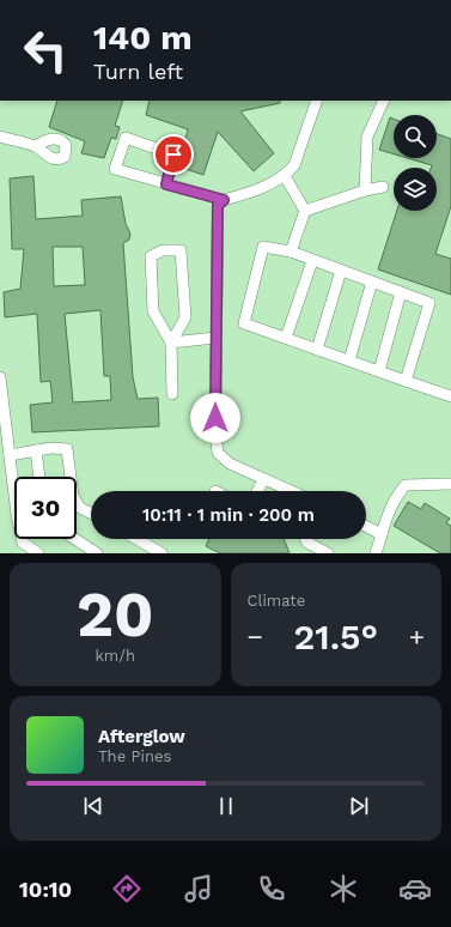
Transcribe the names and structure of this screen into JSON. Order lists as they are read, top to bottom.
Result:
{
  "page": {
    "turn": ["140 m", "Turn left"],
    "limit": "30",
    "trip": "10:11 · 1 min · 200 m",
    "tile": [
      ["20", "km/h"],
      "Climate"
    ],
    "heat": ["−", "21.5°", "+"],
    "song": ["Afterglow", "The Pines"],
    "tabs": "10:10"
  }
}
